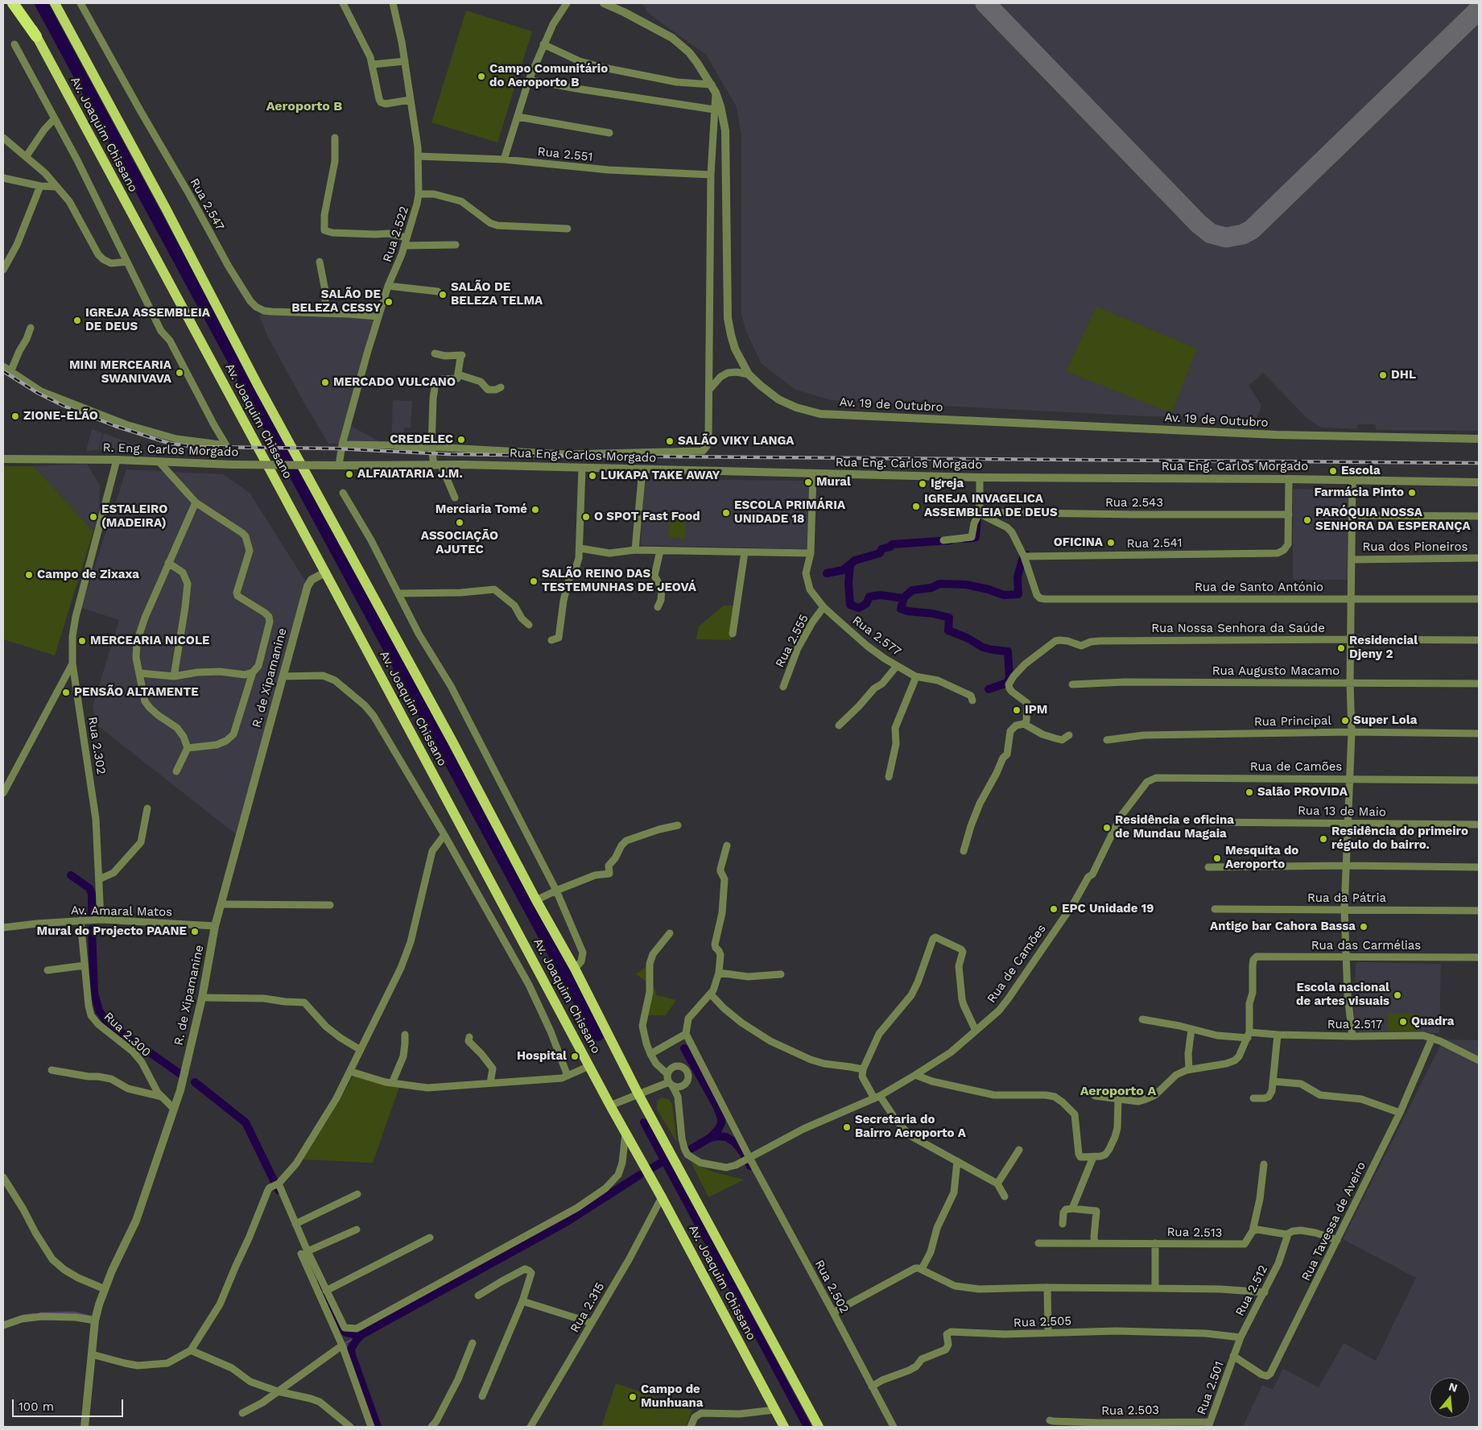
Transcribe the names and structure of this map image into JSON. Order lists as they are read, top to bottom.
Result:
{
  "streets": {
    "main road": ["Av. Joaquim Chissano"],
    "street": [
      "Rua 2.551",
      "Rua 2.547",
      "Rua 2.522",
      "Av. 19 de Outubro",
      "R. Eng. Carlos Morgado",
      "Rua Eng. Carlos Morgado",
      "Rua 2.543",
      "Rua 2.541",
      "Rua dos Pioneiros",
      "Rua de Santo António",
      "Rua Nossa Senhora da Saúde",
      "Rua 2.577",
      "Rua 2.555",
      "Rua Augusto Macamo",
      "R. de Xipamanine",
      "Rua Principal",
      "Rua 2.302",
      "Rua de Camões",
      "Rua 13 de Maio",
      "Rua da Pátria",
      "Av. Amaral Matos",
      "Rua das Carmélias",
      "Rua 2.517",
      "Rua 2.300",
      "Rua Tavessa de Aveiro",
      "Rua 2.513",
      "Rua 2.502",
      "Rua 2.512",
      "Rua 2.315",
      "Rua 2.505",
      "Rua 2.501",
      "Rua 2.503"
    ]
  },
  "crossings": [
    ["Av. Joaquim Chissano", "R. de Xipamanine"],
    ["Av. Joaquim Chissano", "Rua 2.315"],
    ["Rua 2.551", "Rua 2.522"],
    ["Rua 2.547", "Rua 2.522"],
    ["Rua 2.522", "R. Eng. Carlos Morgado"],
    ["Rua 2.522", "Rua Eng. Carlos Morgado"],
    ["R. Eng. Carlos Morgado", "Rua Eng. Carlos Morgado"],
    ["R. Eng. Carlos Morgado", "Rua 2.302"],
    ["Rua Eng. Carlos Morgado", "Rua 2.577"],
    ["Rua 2.543", "Rua 2.541"],
    ["Rua 2.541", "Rua de Santo António"],
    ["Rua 2.577", "Rua 2.555"],
    ["R. de Xipamanine", "Av. Amaral Matos"],
    ["R. de Xipamanine", "Rua 2.300"],
    ["Rua 2.302", "Av. Amaral Matos"],
    ["Rua de Camões", "Rua 2.502"],
    ["Av. Amaral Matos", "Rua 2.300"],
    ["Rua das Carmélias", "Rua 2.517"],
    ["Rua 2.517", "Rua Tavessa de Aveiro"],
    ["Rua Tavessa de Aveiro", "Rua 2.512"],
    ["Rua Tavessa de Aveiro", "Rua 2.501"],
    ["Rua 2.502", "Rua 2.505"],
    ["Rua 2.512", "Rua 2.505"],
    ["Rua 2.512", "Rua 2.501"],
    ["Rua 2.501", "Rua 2.503"]
  ],
  "districts": ["Aeroporto B", "Aeroporto A"],
  "places": [
    "Campo Comunitário do Aeroporto B",
    "SALÃO DE BELEZA TELMA",
    "SALÃO DE BELEZA CESSY",
    "IGREJA ASSEMBLEIA DE DEUS",
    "MINI MERCEARIA SWANIVAVA",
    "DHL",
    "MERCADO VULCANO",
    "ZIONE-ELÃO",
    "CREDELEC",
    "SALÃO VIKY LANGA",
    "Escola",
    "ALFAIATARIA J.M.",
    "LUKAPA TAKE AWAY",
    "Mural",
    "Igreja",
    "Farmácia Pinto",
    "IGREJA INVAGELICA ASSEMBLEIA DE DEUS",
    "Merciaria Tomé",
    "ESCOLA PRIMÁRIA UNIDADE 18",
    "ESTALEIRO (MADEIRA)",
    "O SPOT Fast Food",
    "PARÓQUIA NOSSA SENHORA DA ESPERANÇA",
    "ASSOCIAÇĀO AJUTEC",
    "OFICINA",
    "Campo de Zixaxa",
    "SALÃO REINO DAS TESTEMUNHAS DE JEOVÁ",
    "MERCEARIA NICOLE",
    "Residencial Djeny 2",
    "PENSÃO ALTAMENTE",
    "IPM",
    "Super Lola",
    "Salão PROVIDA",
    "Residência e oficina de Mundau Magaia",
    "Residência do primeiro régulo do bairro.",
    "Mesquita do Aeroporto",
    "EPC Unidade 19",
    "Antigo bar Cahora Bassa",
    "Mural do Projecto PAANE",
    "Escola nacional de artes visuais",
    "Quadra",
    "Hospital",
    "Secretaria do Bairro Aeroporto A",
    "Campo de Munhuana"
  ],
  "scale_bar": "100 m",
  "north": "top"
}
